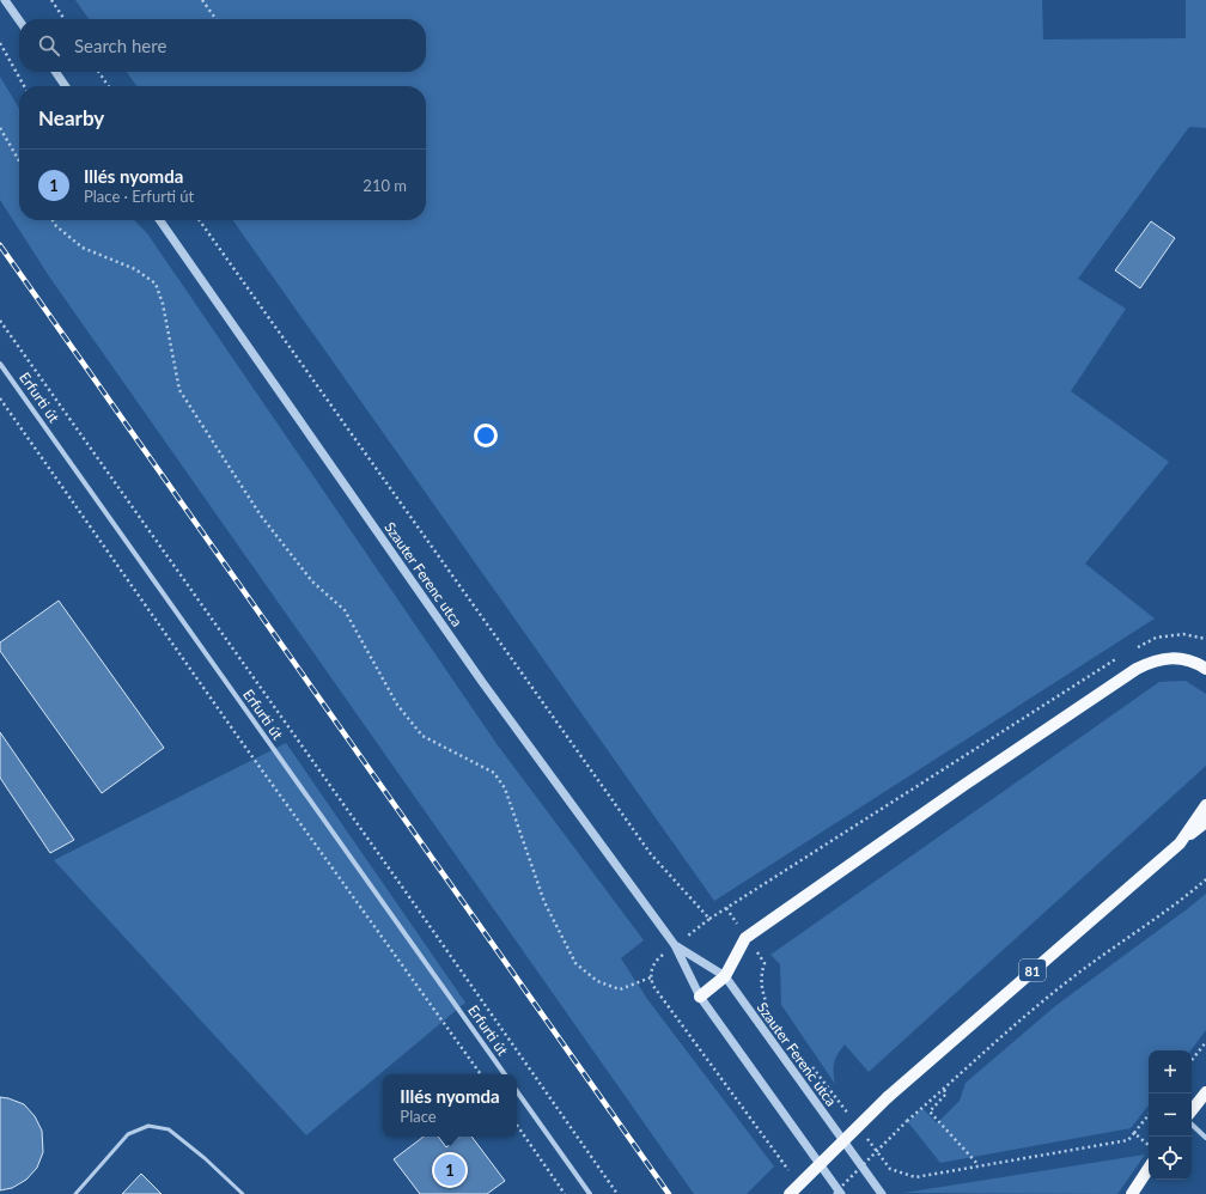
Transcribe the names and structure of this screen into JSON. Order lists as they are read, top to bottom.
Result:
{
  "streets": {
    "main road": ["81"],
    "street": ["Erfurti út", "Szauter Ferenc utca"]
  },
  "page": {
    "search": "Search here",
    "heading": "Nearby",
    "list": [
      {
        "mark": "1",
        "name": "Illés nyomda",
        "note": "Place · Erfurti út",
        "value": "210 m"
      }
    ],
    "map_buttons": ["+", "−"],
    "popup": ["Illés nyomda", "Place"],
    "pins": "1"
  }
}
